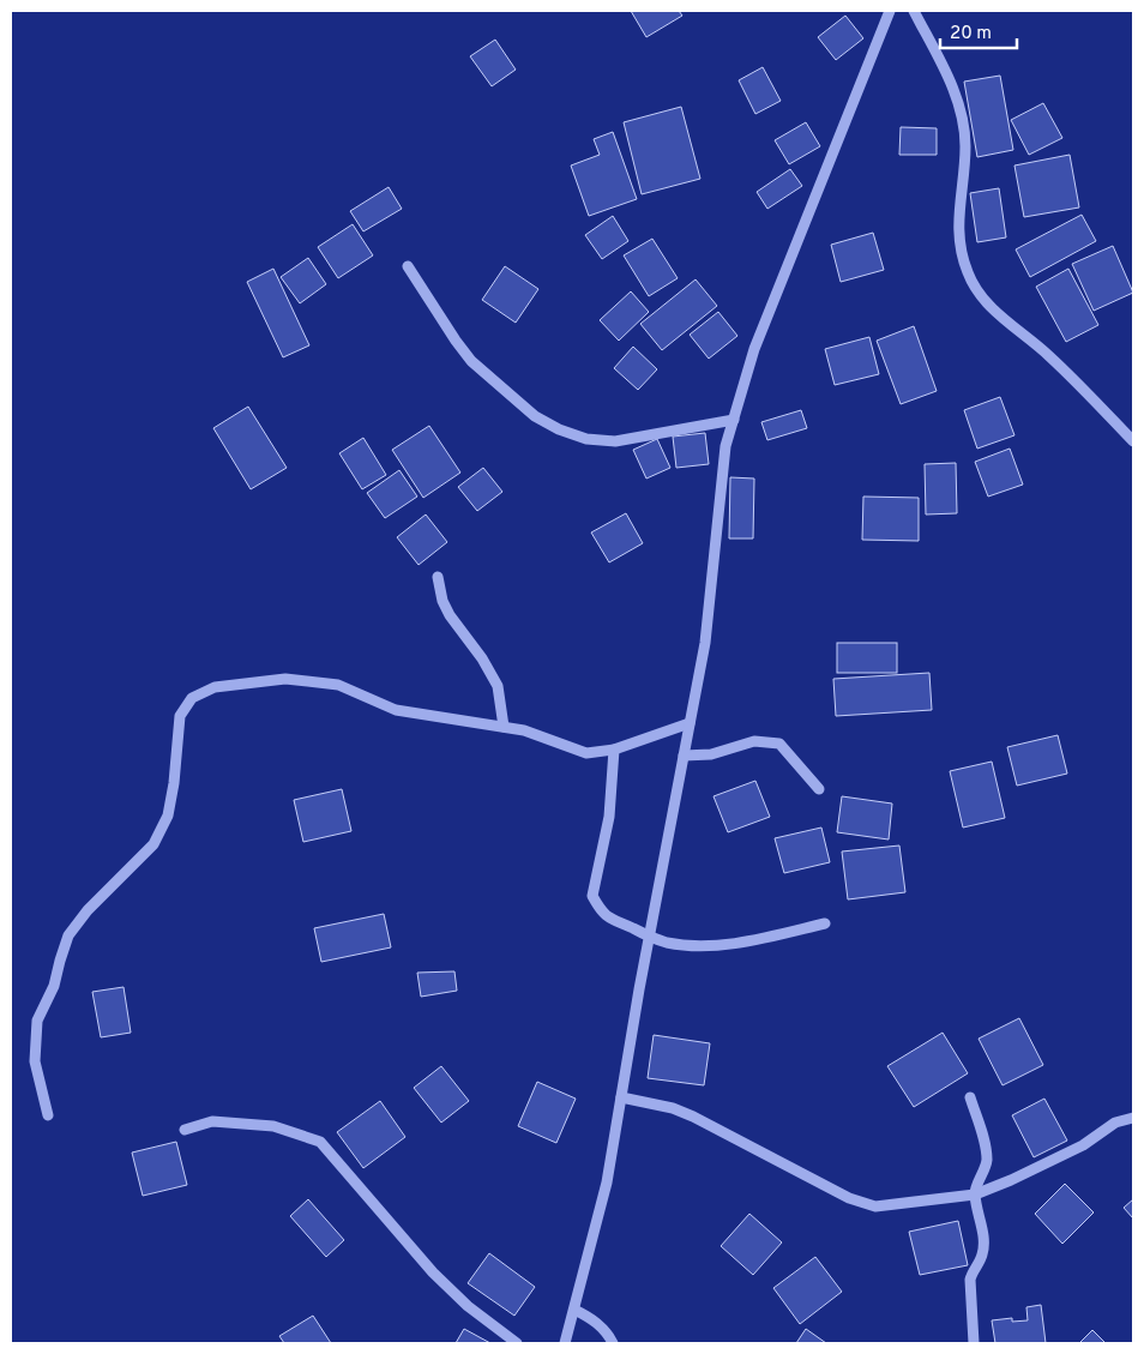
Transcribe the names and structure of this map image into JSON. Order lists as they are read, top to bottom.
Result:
{
  "scale_bar": "20 m"
}
